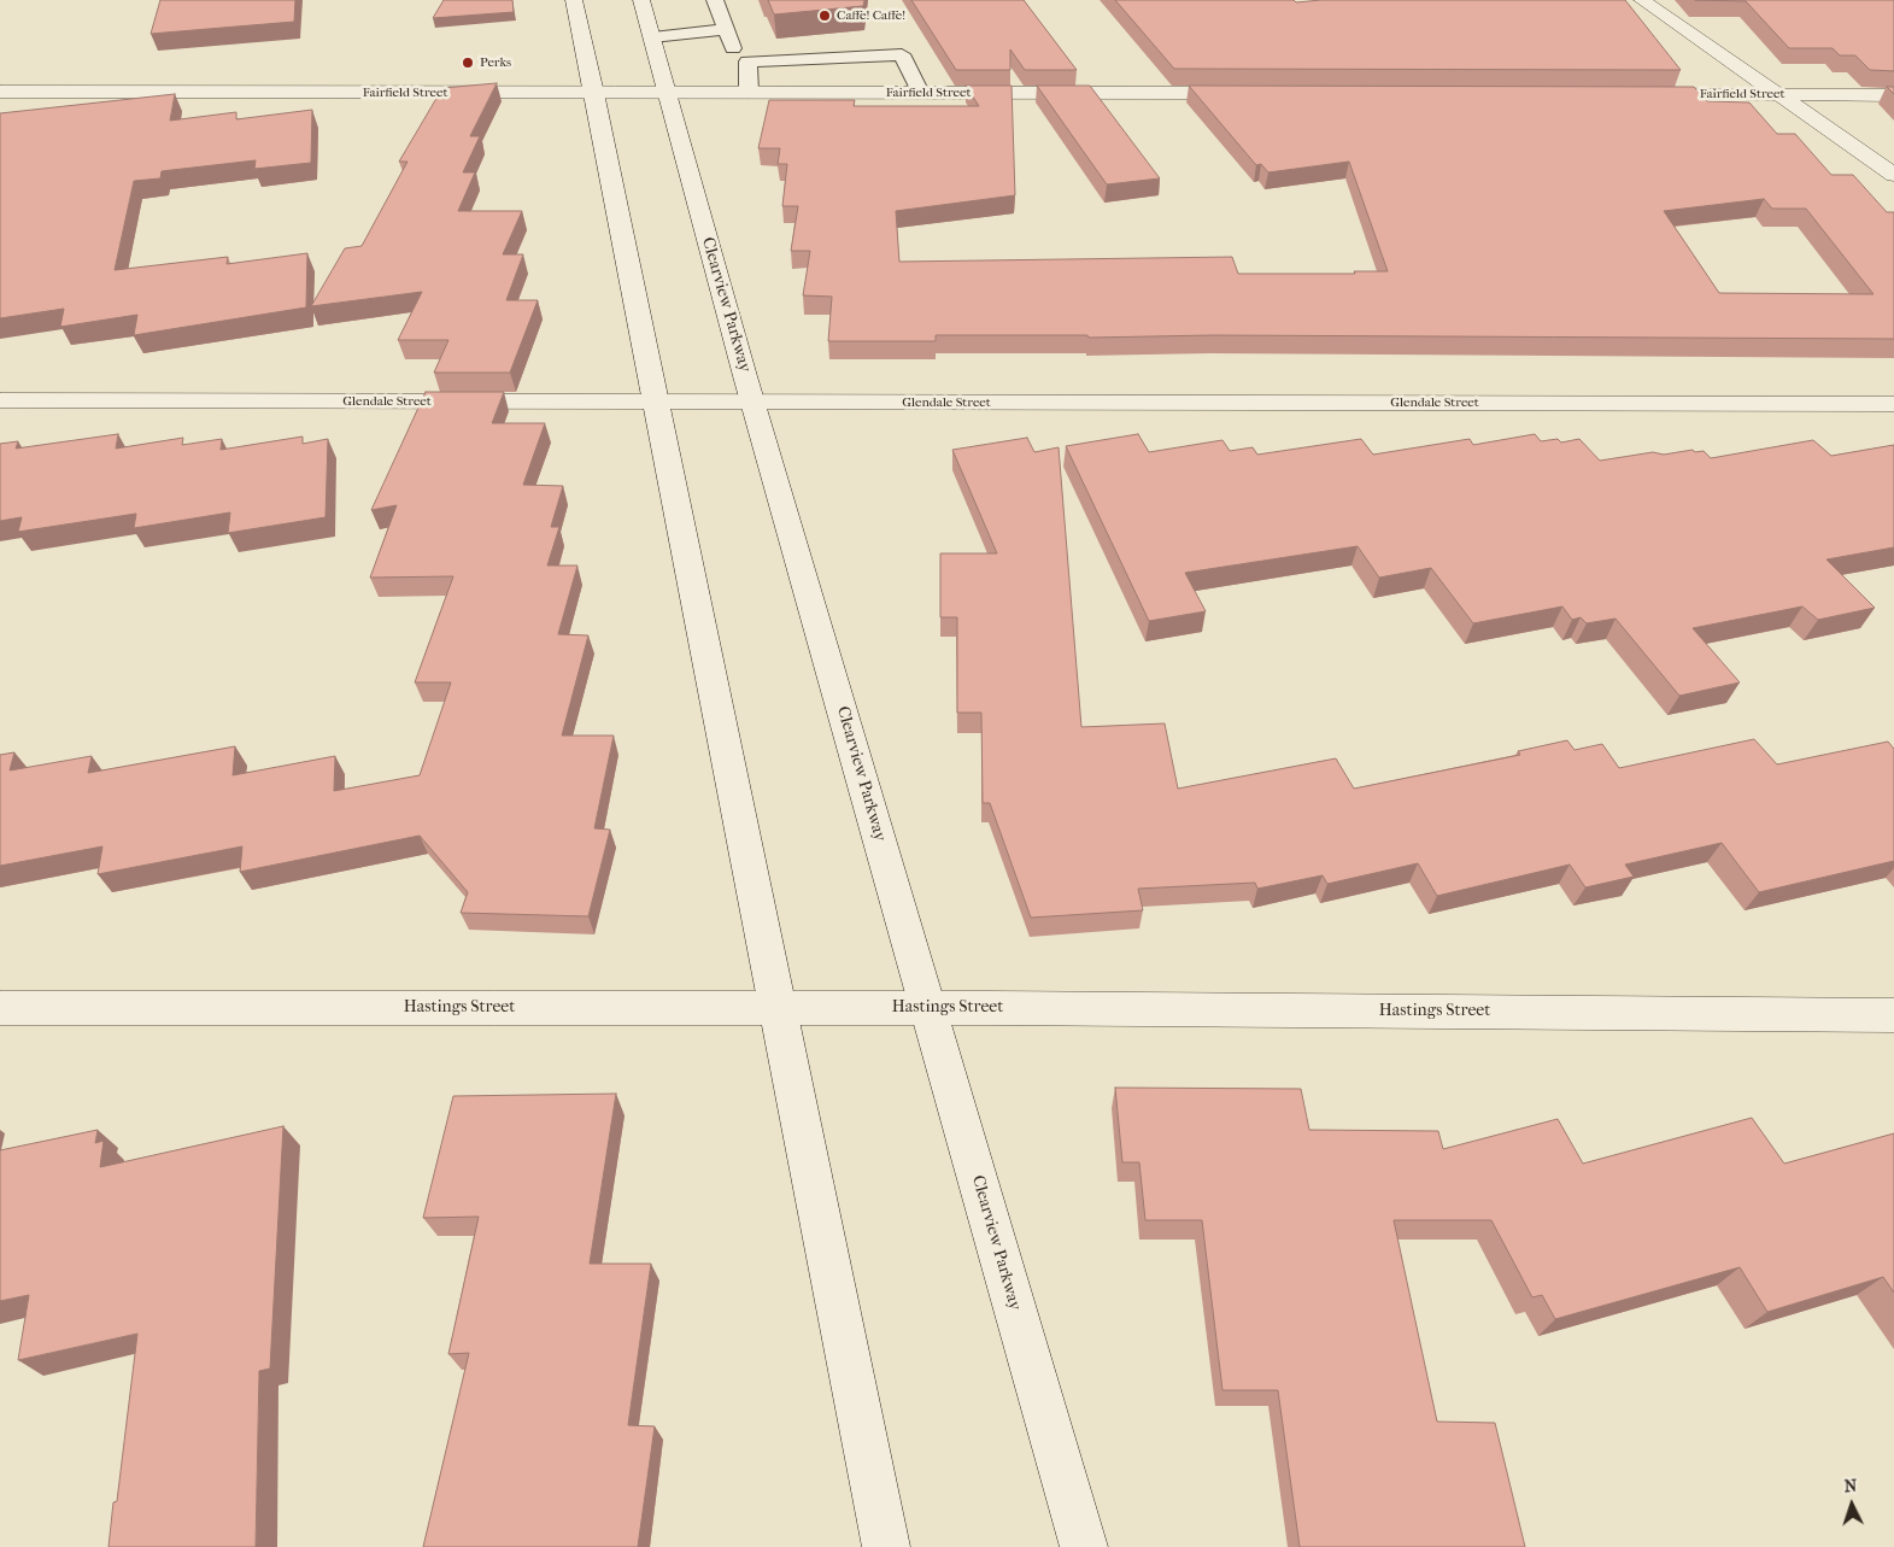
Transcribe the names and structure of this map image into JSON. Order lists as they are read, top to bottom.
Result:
{
  "streets": {
    "street": [
      "Fairfield Street",
      "Clearview Parkway",
      "Glendale Street",
      "Hastings Street"
    ]
  },
  "crossings": [
    ["Fairfield Street", "Clearview Parkway"],
    ["Clearview Parkway", "Glendale Street"],
    ["Clearview Parkway", "Hastings Street"]
  ],
  "places": ["Caffe! Caffe!", "Perks"],
  "north": "top"
}
